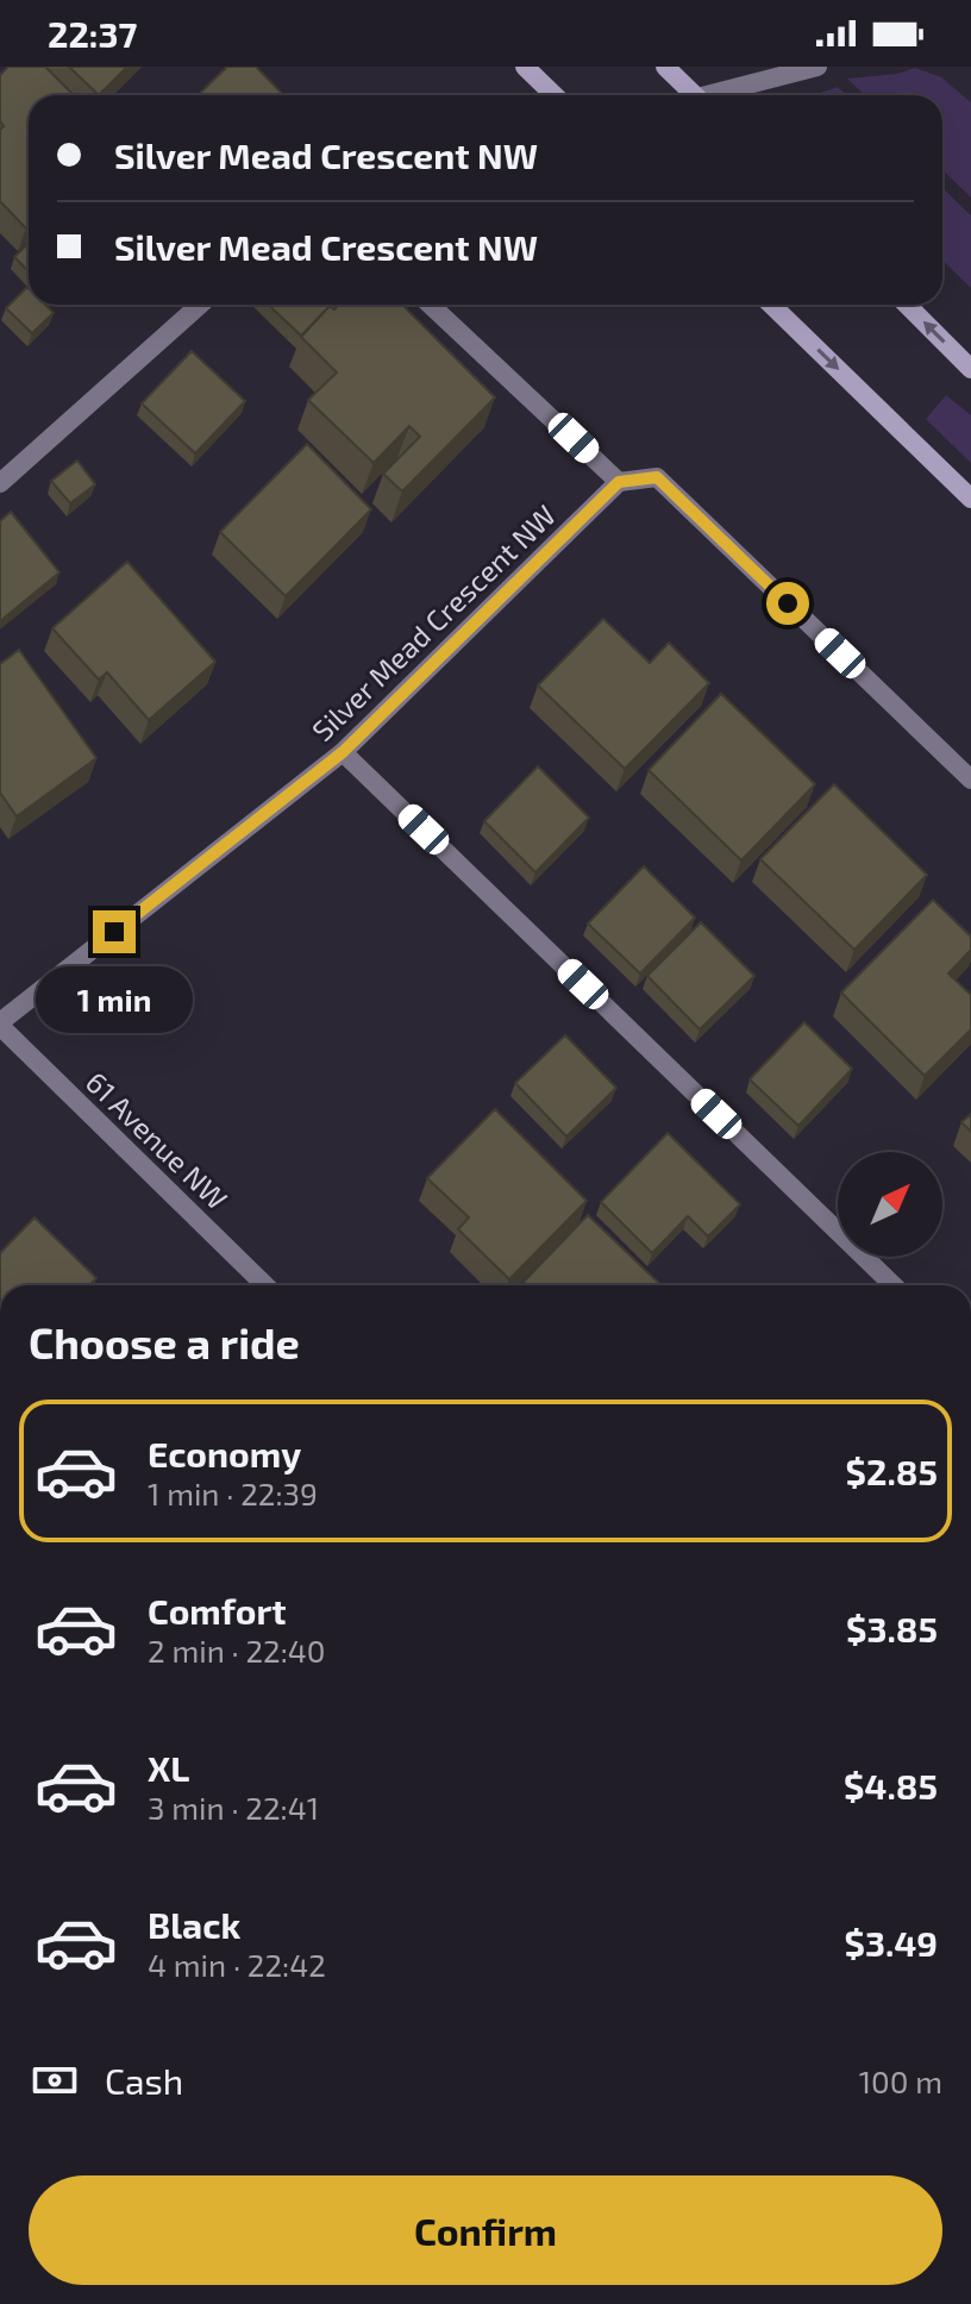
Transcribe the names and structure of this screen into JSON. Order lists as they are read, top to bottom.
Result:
{
  "streets": {
    "street": ["Silver Mead Crescent NW", "61 Avenue NW"]
  },
  "crossings": [
    ["Silver Mead Crescent NW", "61 Avenue NW"]
  ],
  "north": "top right",
  "page": {
    "status": "22:37",
    "banner": ["Silver Mead Crescent NW", "Silver Mead Crescent NW"],
    "bubble": "1 min",
    "heading": "Choose a ride",
    "list": [
      {
        "name": "Economy",
        "note": "1 min · 22:39",
        "value": "$2.85"
      },
      {
        "name": "Comfort",
        "note": "2 min · 22:40",
        "value": "$3.85"
      },
      {
        "name": "XL",
        "note": "3 min · 22:41",
        "value": "$4.85"
      },
      {
        "name": "Black",
        "note": "4 min · 22:42",
        "value": "$3.49"
      }
    ],
    "pay": ["Cash", "100 m"],
    "buttons": "Confirm"
  }
}
